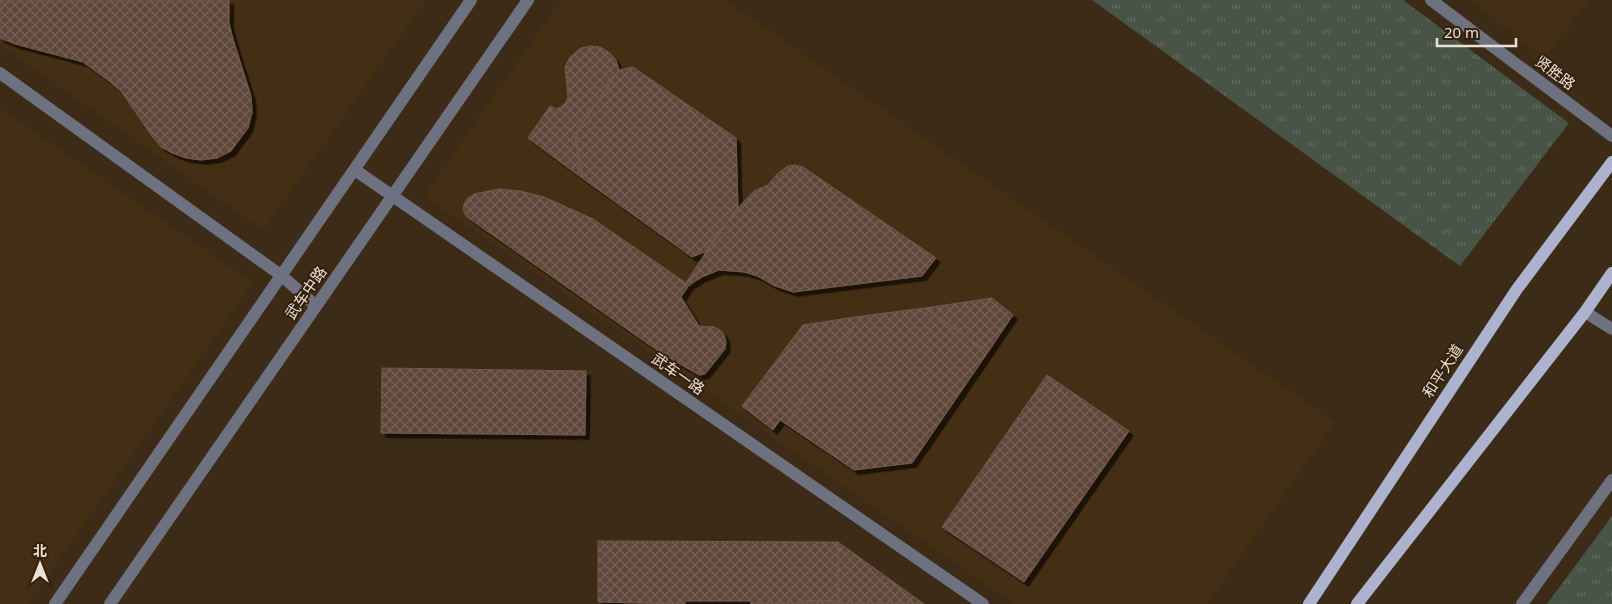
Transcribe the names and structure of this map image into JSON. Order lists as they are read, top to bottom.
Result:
{
  "streets": {
    "main road": ["和平大道"],
    "street": ["贤胜路", "武车中路", "武车一路"]
  },
  "crossings": [
    ["武车中路", "武车一路"]
  ],
  "scale_bar": "20 m",
  "north": "top"
}
